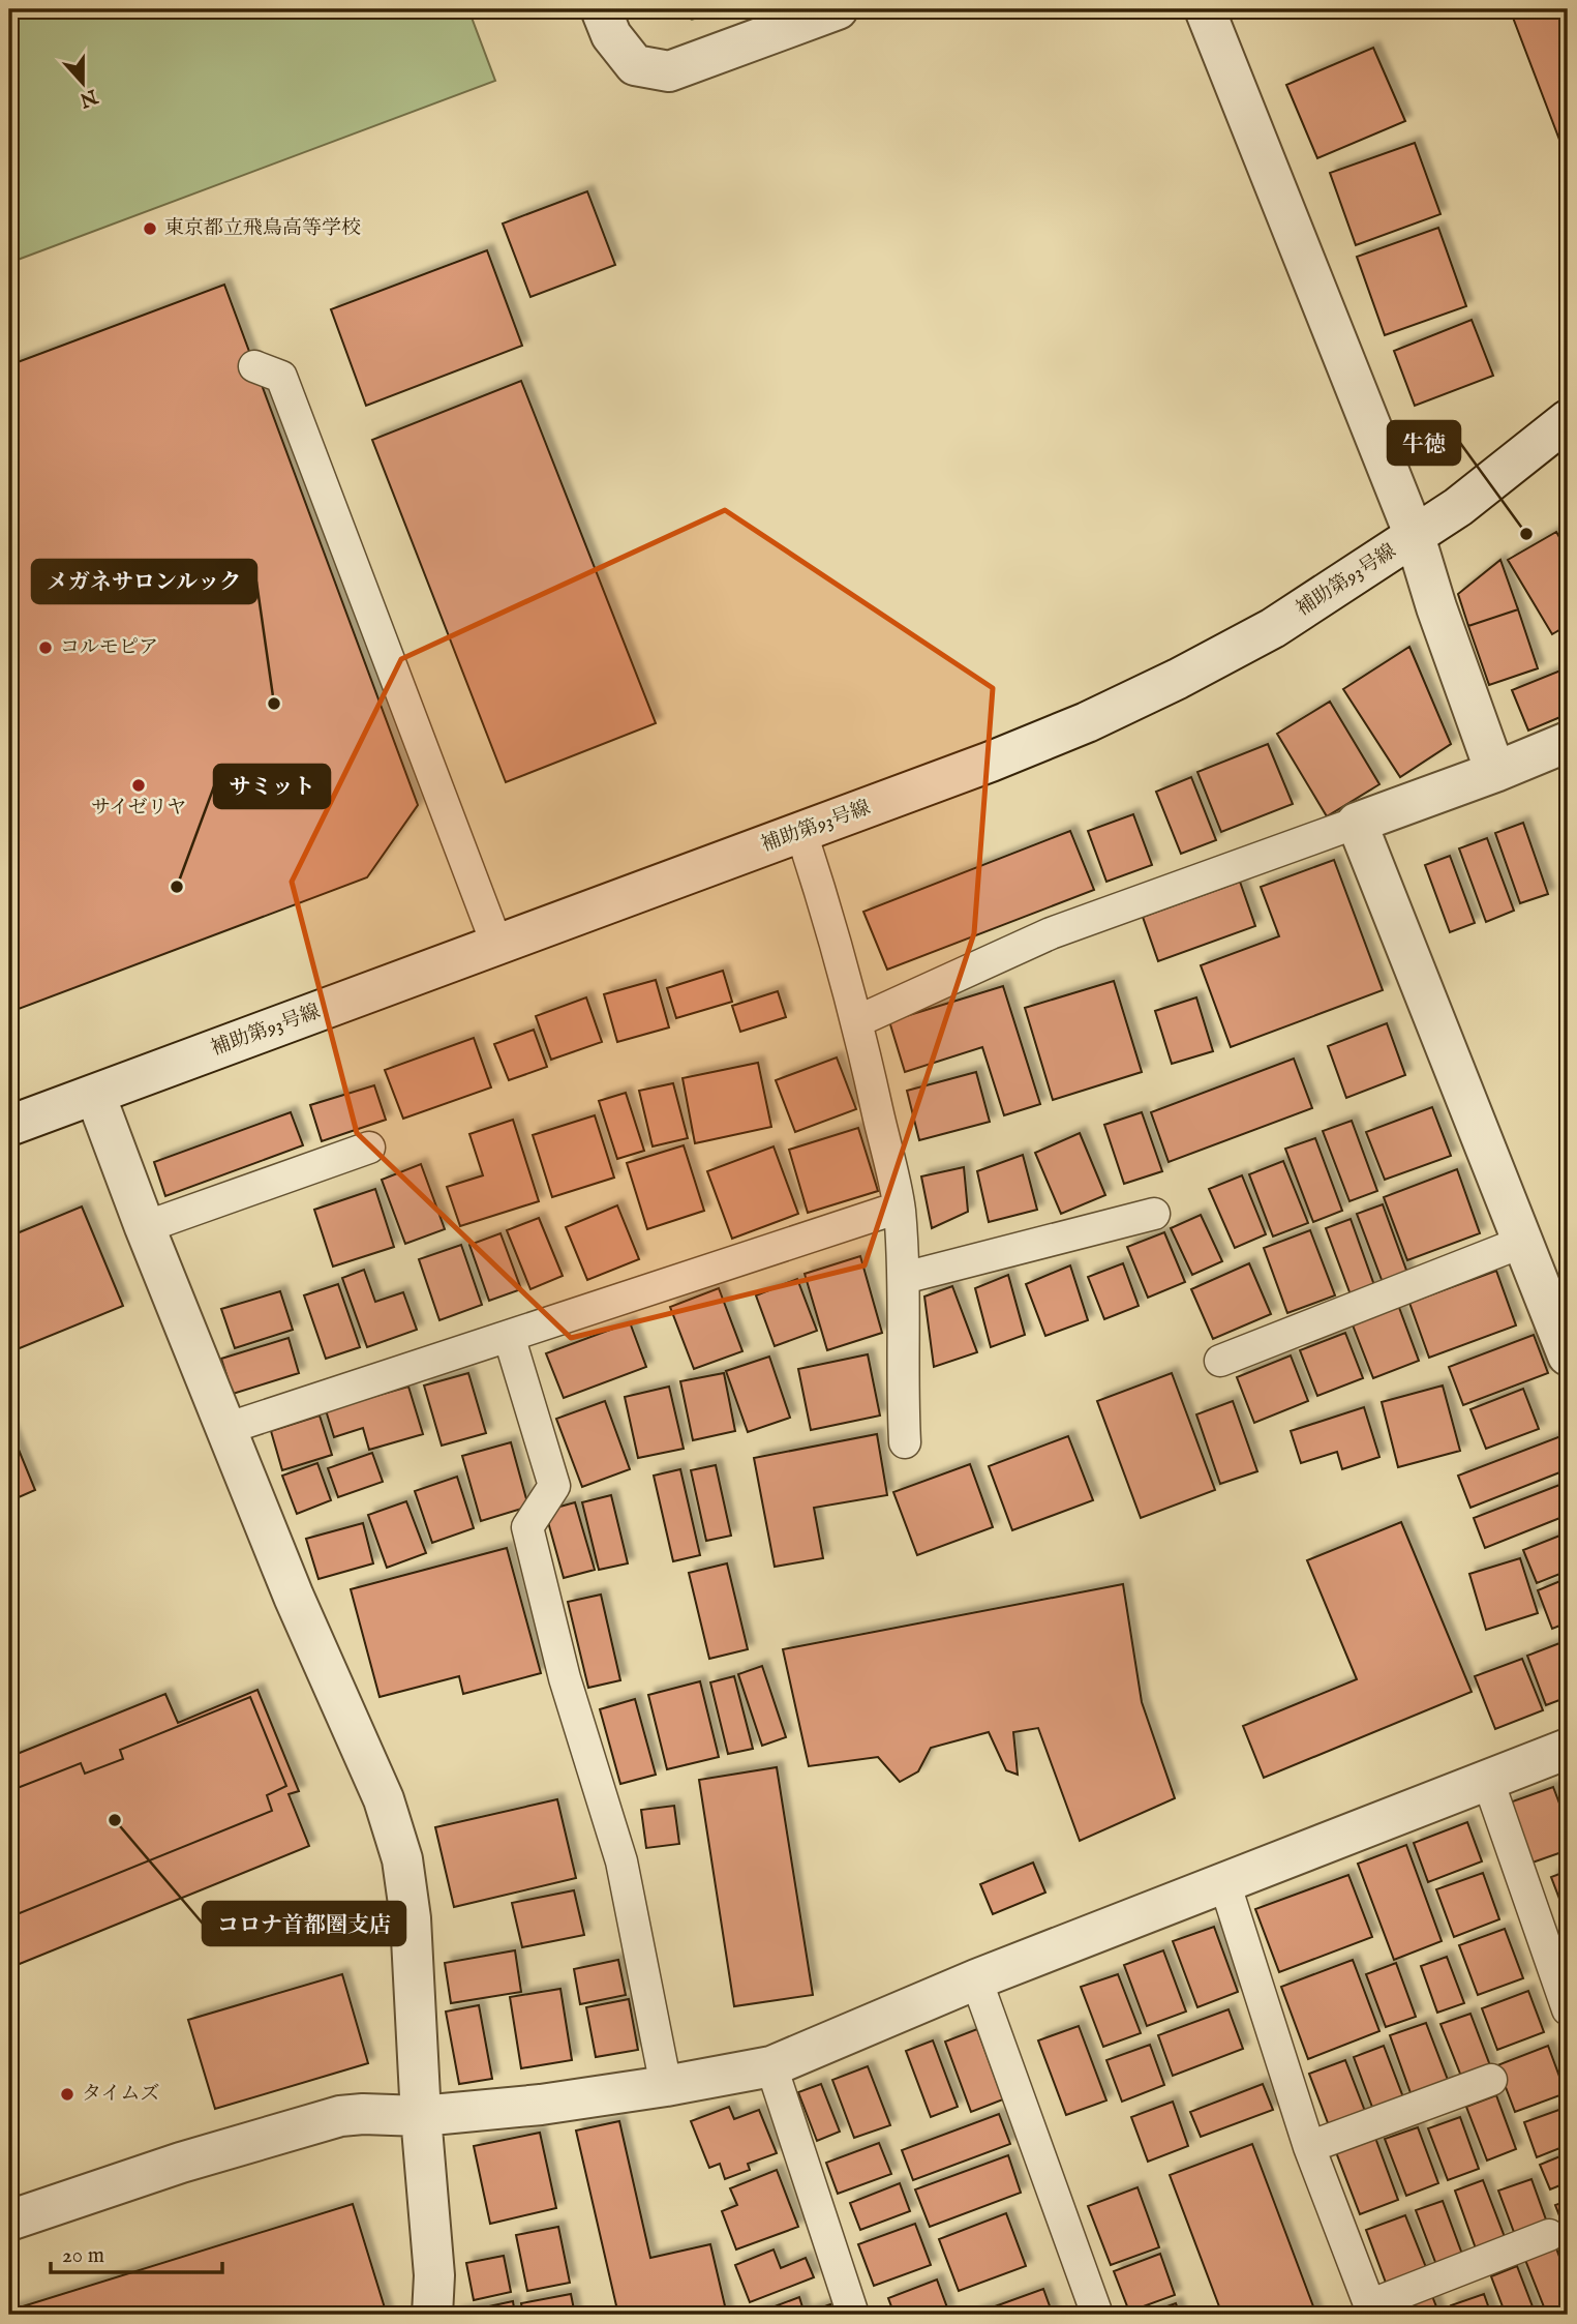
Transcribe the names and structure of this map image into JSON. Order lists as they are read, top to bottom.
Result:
{
  "streets": {
    "street": ["補助第93号線"]
  },
  "places": [
    "東京都立飛鳥高等学校",
    "牛徳",
    "コルモピア",
    "メガネサロンルック",
    "サイゼリヤ",
    "サミット",
    "コロナ首都圏支店",
    "タイムズ"
  ],
  "scale_bar": "20 m",
  "north": "bottom"
}
